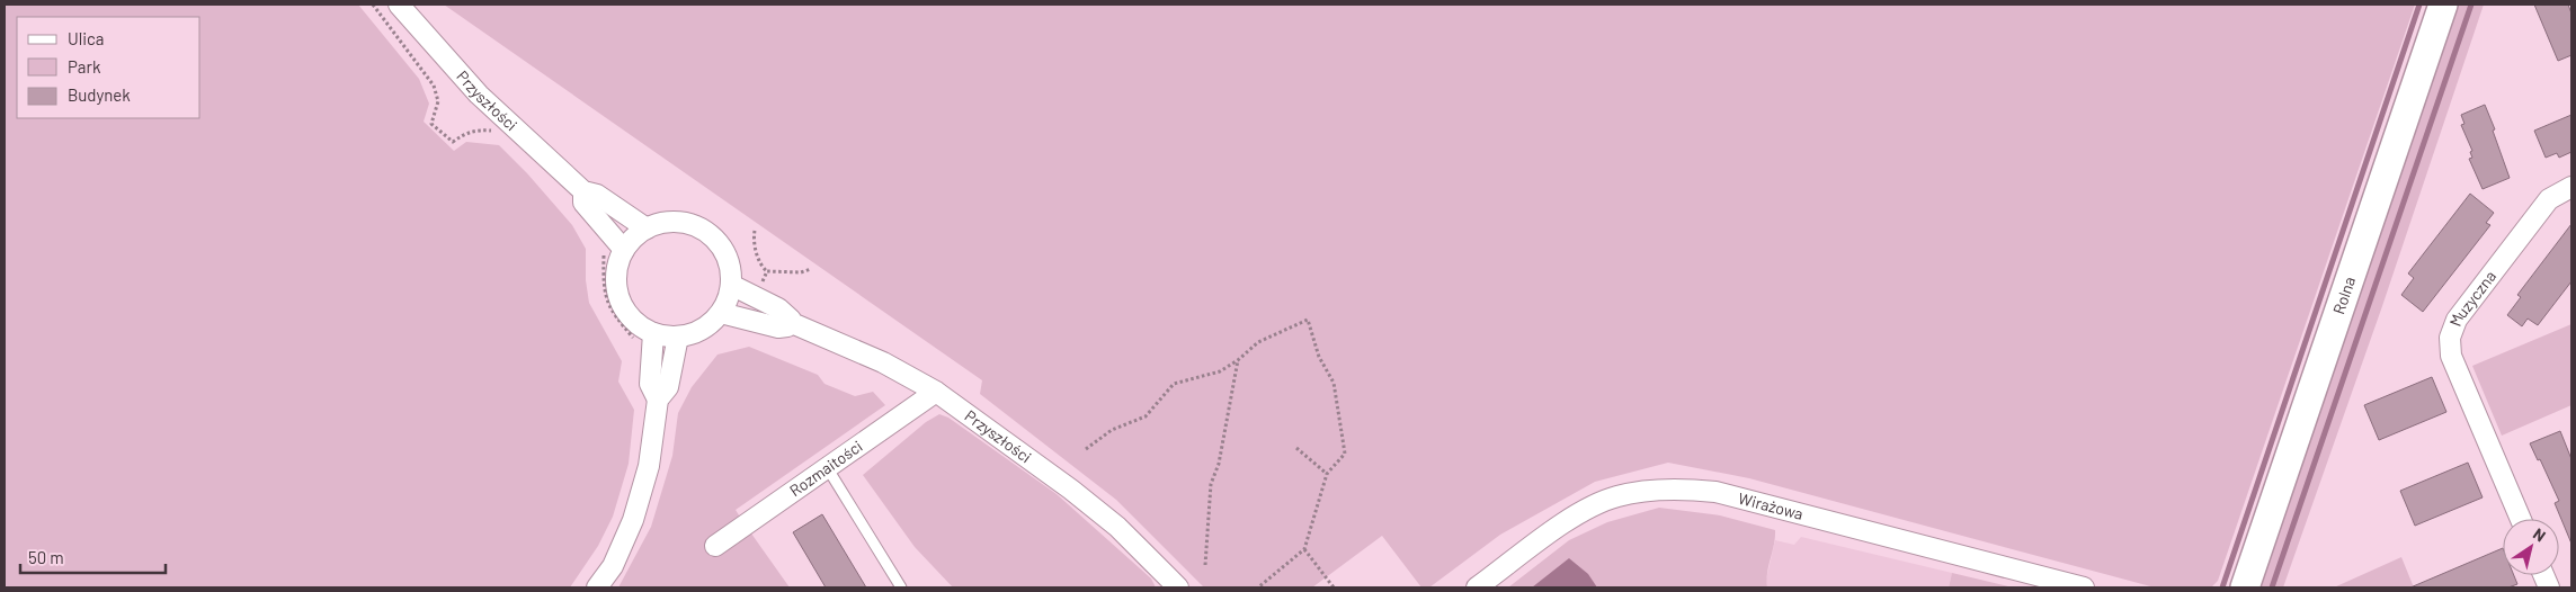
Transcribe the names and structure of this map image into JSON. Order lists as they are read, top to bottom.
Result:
{
  "streets": {
    "street": [
      "Przyszłości",
      "Rolna",
      "Muzyczna",
      "Rozmaitości",
      "Wirażowa"
    ]
  },
  "crossings": [
    ["Przyszłości", "Rozmaitości"]
  ],
  "legend": ["Ulica", "Park", "Budynek"],
  "scale_bar": "50 m",
  "north": "top right"
}
